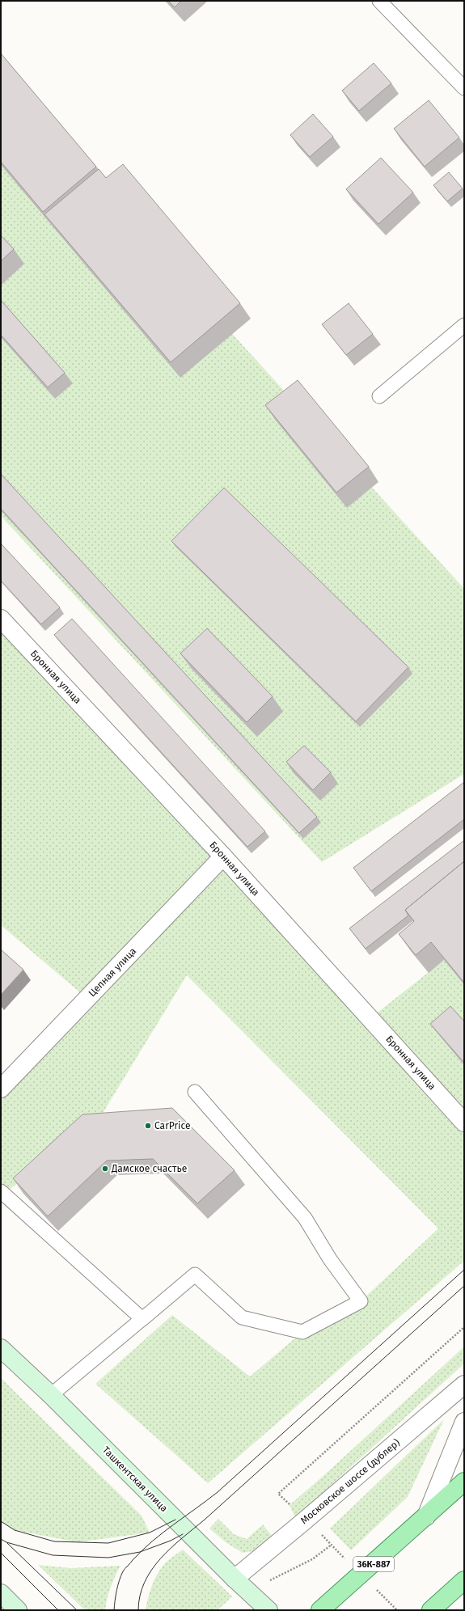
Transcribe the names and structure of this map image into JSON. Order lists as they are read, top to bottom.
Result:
{
  "streets": {
    "main road": ["Ташкентская улица", "36К-887"],
    "street": ["Бронная улица", "Цепная улица", "Московское шоссе (дублер)"]
  },
  "crossings": [
    ["Бронная улица", "Цепная улица"],
    ["Ташкентская улица", "Московское шоссе (дублер)"]
  ],
  "places": ["CarPrice", "Дамское счастье"]
}
